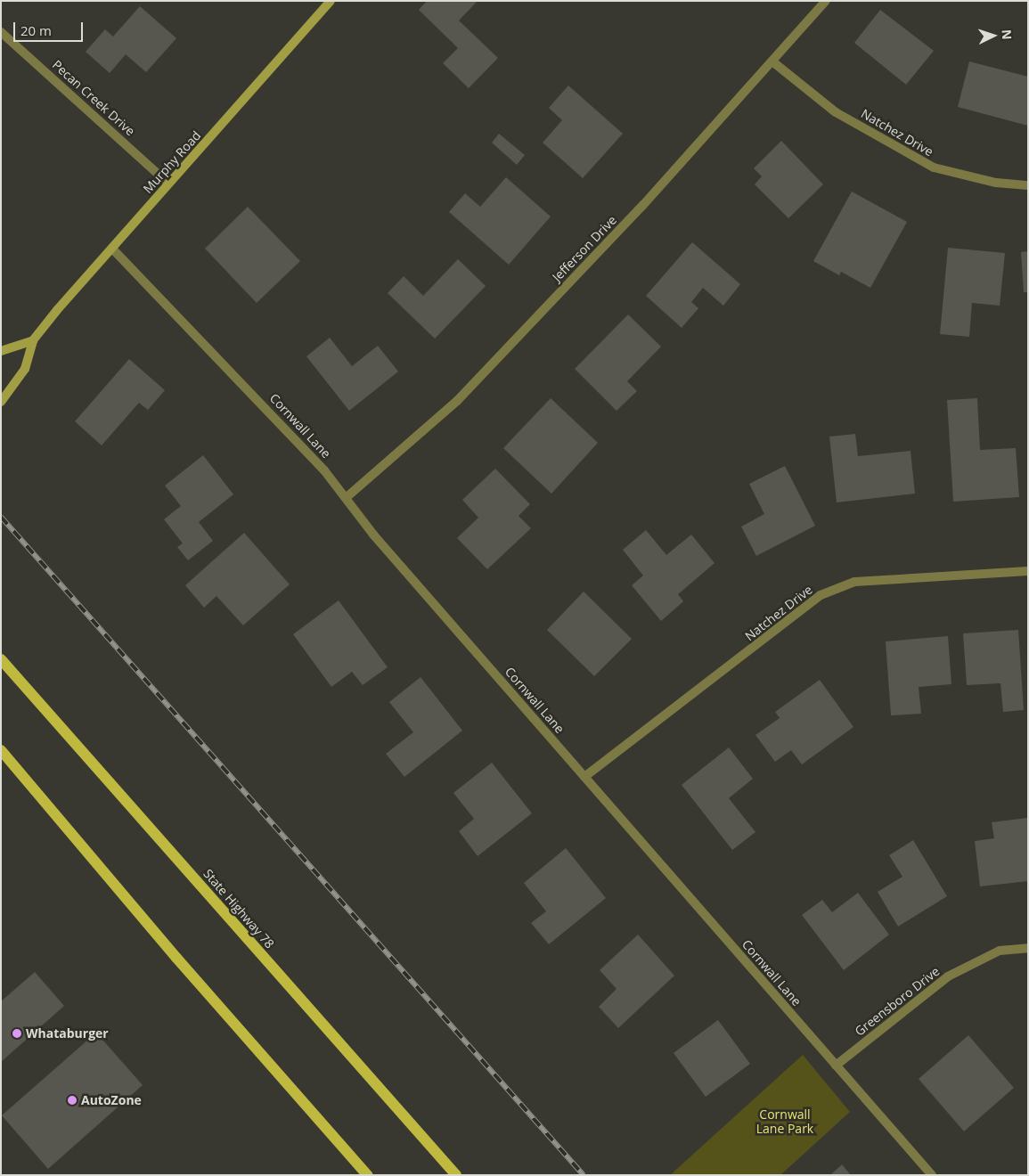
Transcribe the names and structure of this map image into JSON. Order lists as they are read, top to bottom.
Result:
{
  "streets": {
    "main road": ["Murphy Road", "State Highway 78"],
    "street": [
      "Pecan Creek Drive",
      "Natchez Drive",
      "Jefferson Drive",
      "Cornwall Lane",
      "Greensboro Drive"
    ]
  },
  "crossings": [
    ["Pecan Creek Drive", "Murphy Road"],
    ["Natchez Drive", "Jefferson Drive"],
    ["Natchez Drive", "Cornwall Lane"],
    ["Murphy Road", "Cornwall Lane"],
    ["Jefferson Drive", "Cornwall Lane"],
    ["Cornwall Lane", "Greensboro Drive"]
  ],
  "parks": ["Cornwall Lane Park"],
  "places": ["Whataburger", "AutoZone"],
  "scale_bar": "20 m",
  "north": "right"
}
